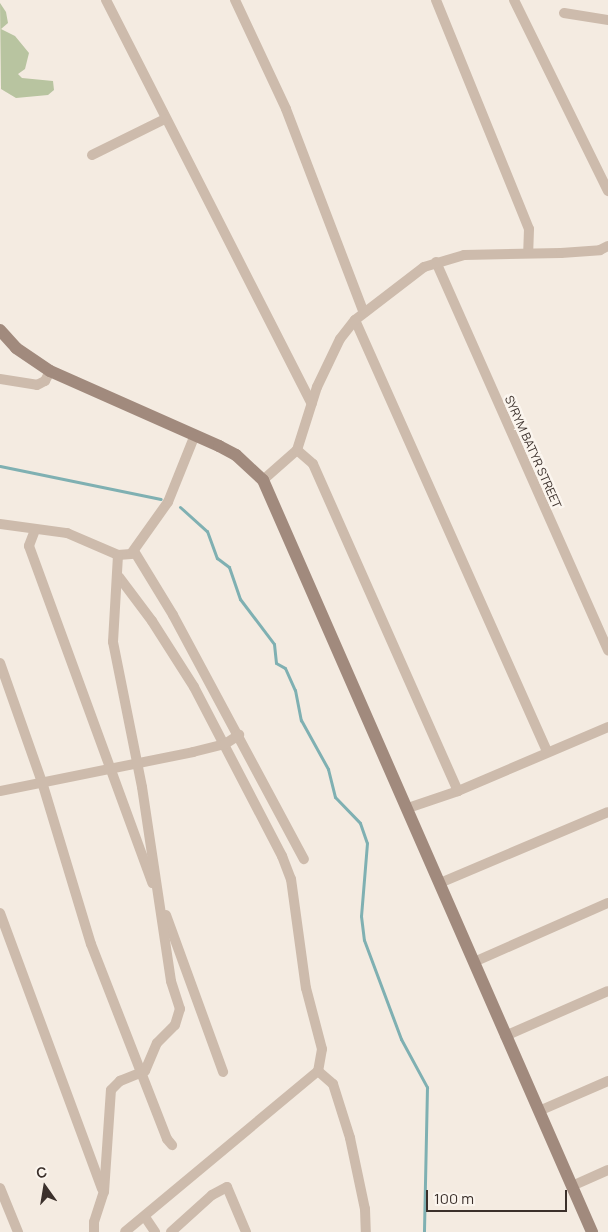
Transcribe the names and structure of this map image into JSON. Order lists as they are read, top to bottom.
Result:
{
  "streets": {
    "street": ["SYRYM BATYR STREET"]
  },
  "scale_bar": "100 m",
  "north": "top"
}
